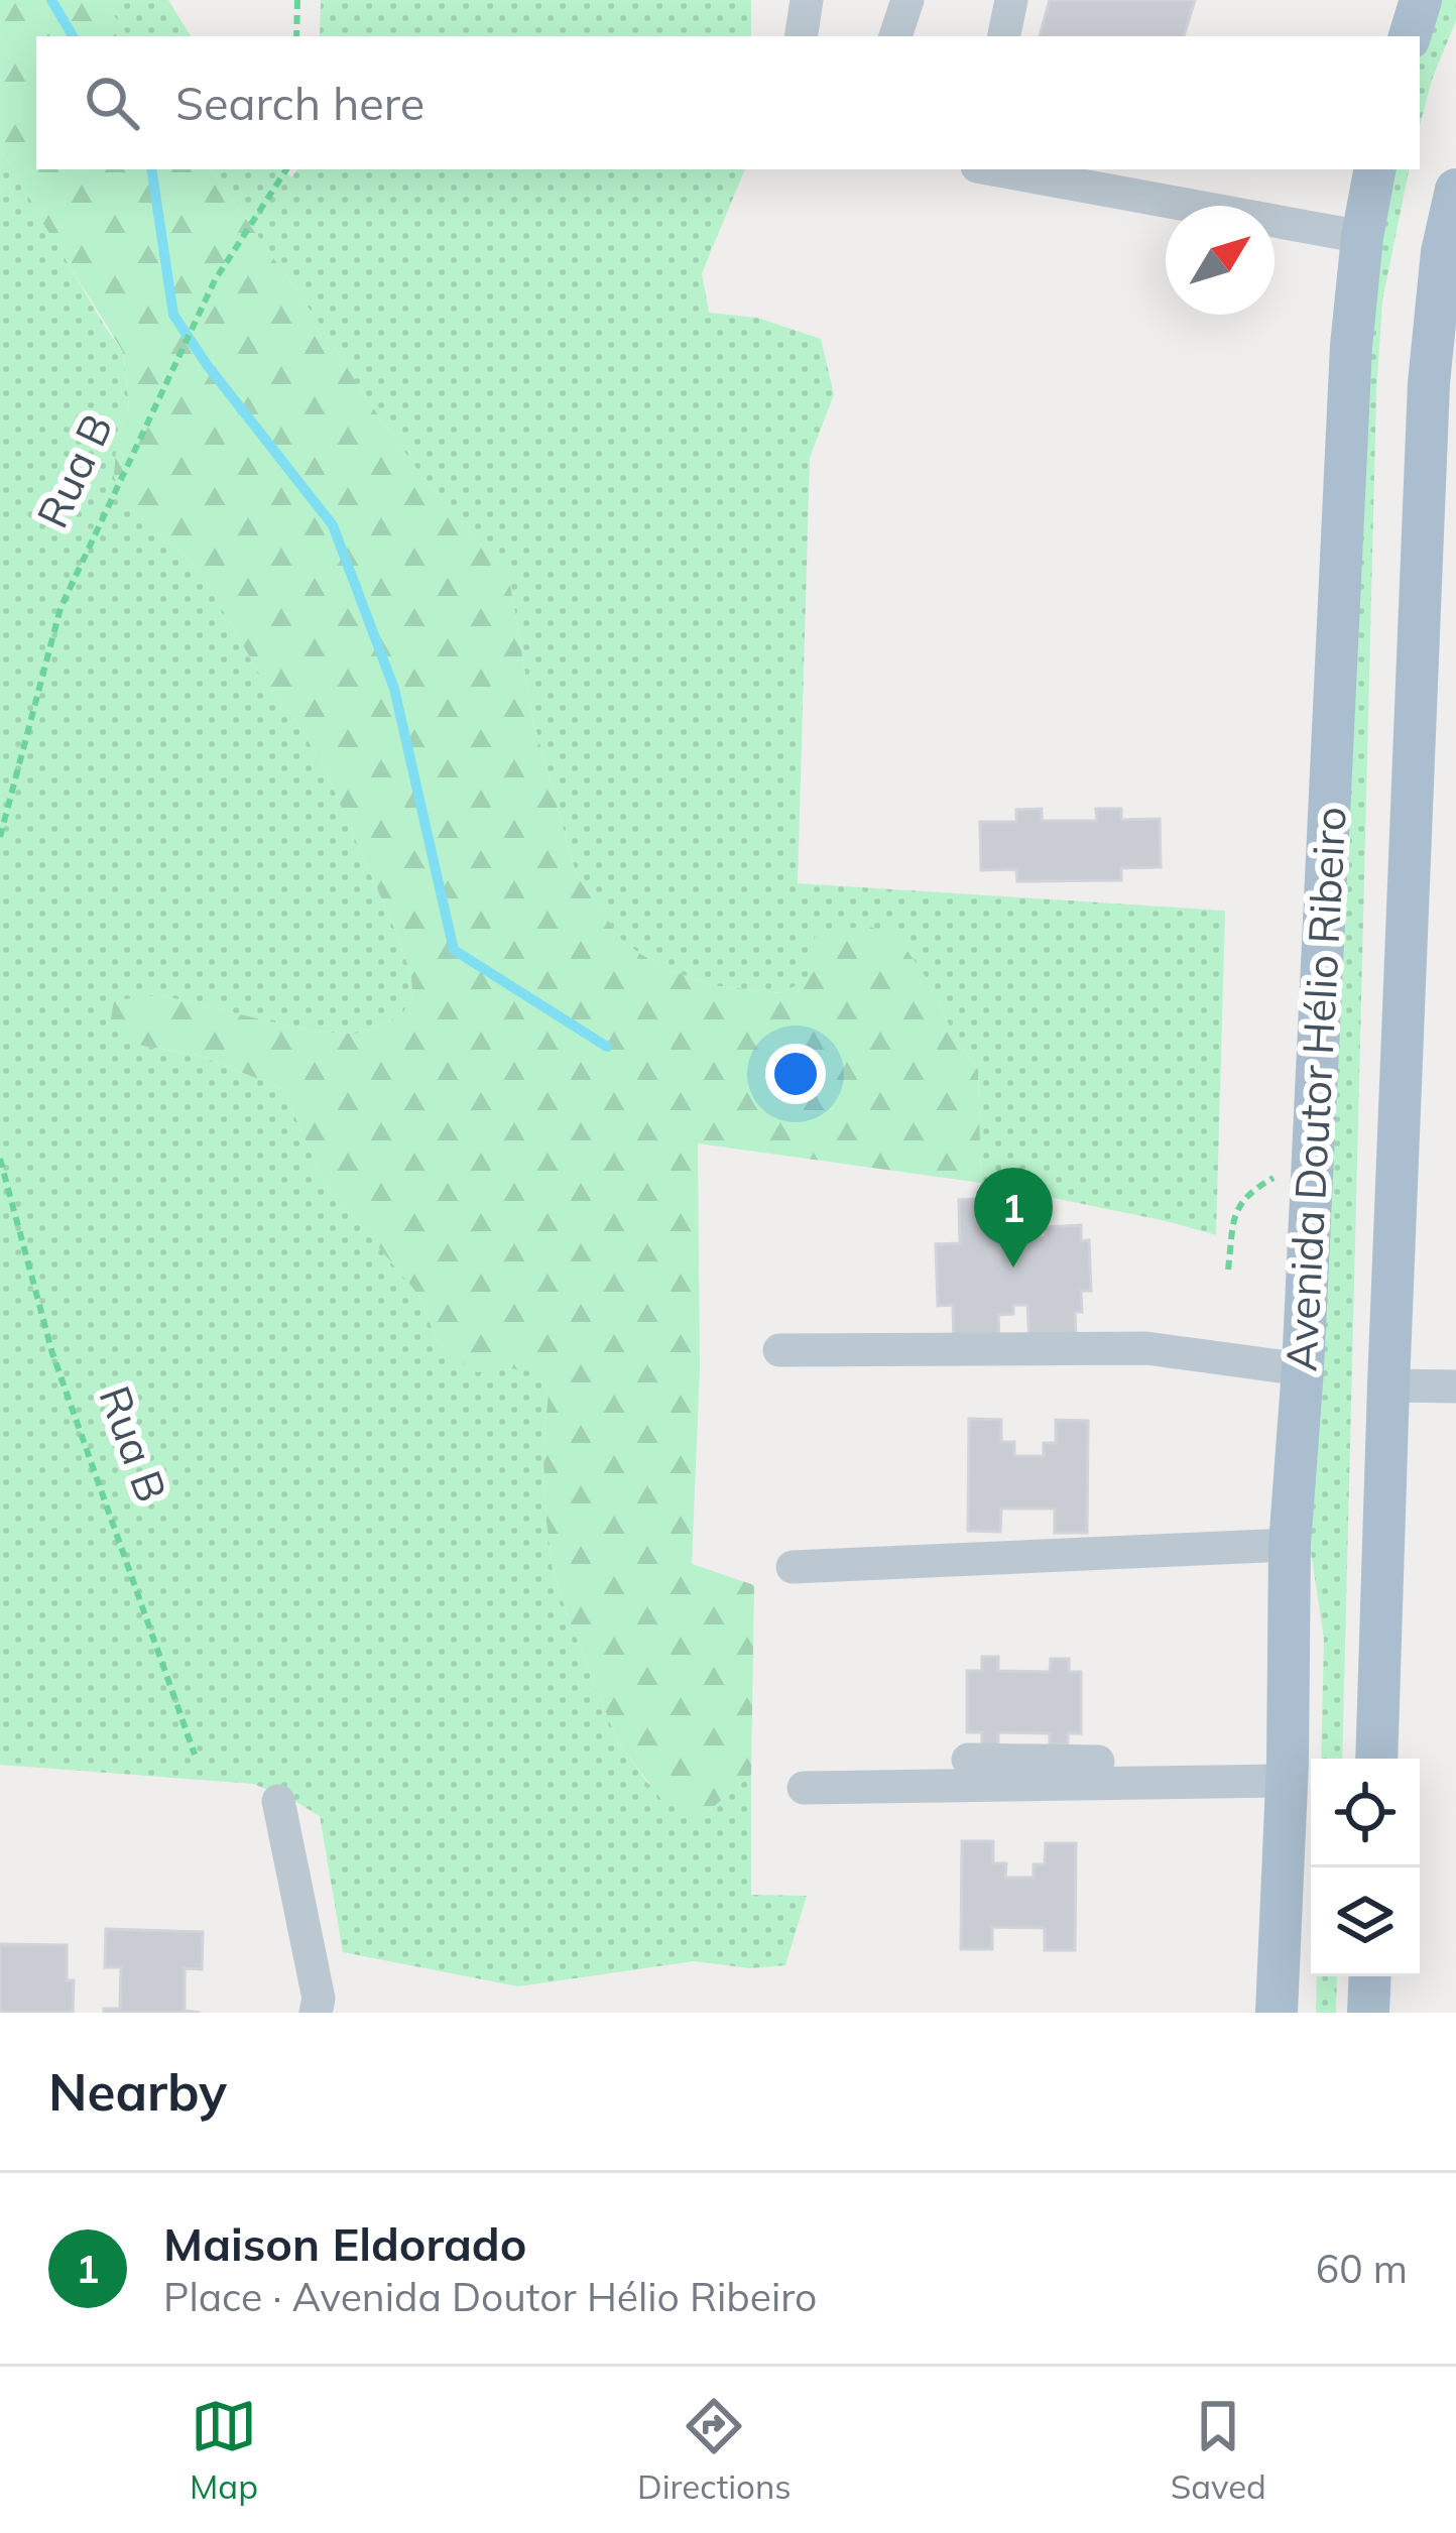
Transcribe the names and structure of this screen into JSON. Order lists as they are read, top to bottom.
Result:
{
  "streets": {
    "main road": ["Avenida Doutor Hélio Ribeiro"],
    "path": ["Rua B"]
  },
  "north": "top right",
  "page": {
    "search": "Search here",
    "pins": "1",
    "heading": "Nearby",
    "list": [
      {
        "mark": "1",
        "name": "Maison Eldorado",
        "note": "Place · Avenida Doutor Hélio Ribeiro",
        "value": "60 m"
      }
    ],
    "nav": ["Map", "Directions", "Saved"]
  }
}
